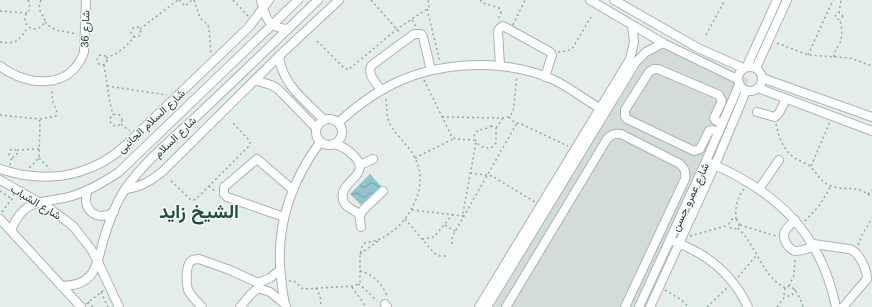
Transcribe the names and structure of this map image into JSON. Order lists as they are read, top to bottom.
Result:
{
  "streets": {
    "street": [
      "شارع 36",
      "شارع السلام الجانبى",
      "شارع السلام",
      "شارع عمرو حسن",
      "شارع الشباب"
    ]
  },
  "crossings": [
    ["شارع السلام", "شارع الشباب"]
  ],
  "districts": ["الشيخ زايد"]
}
